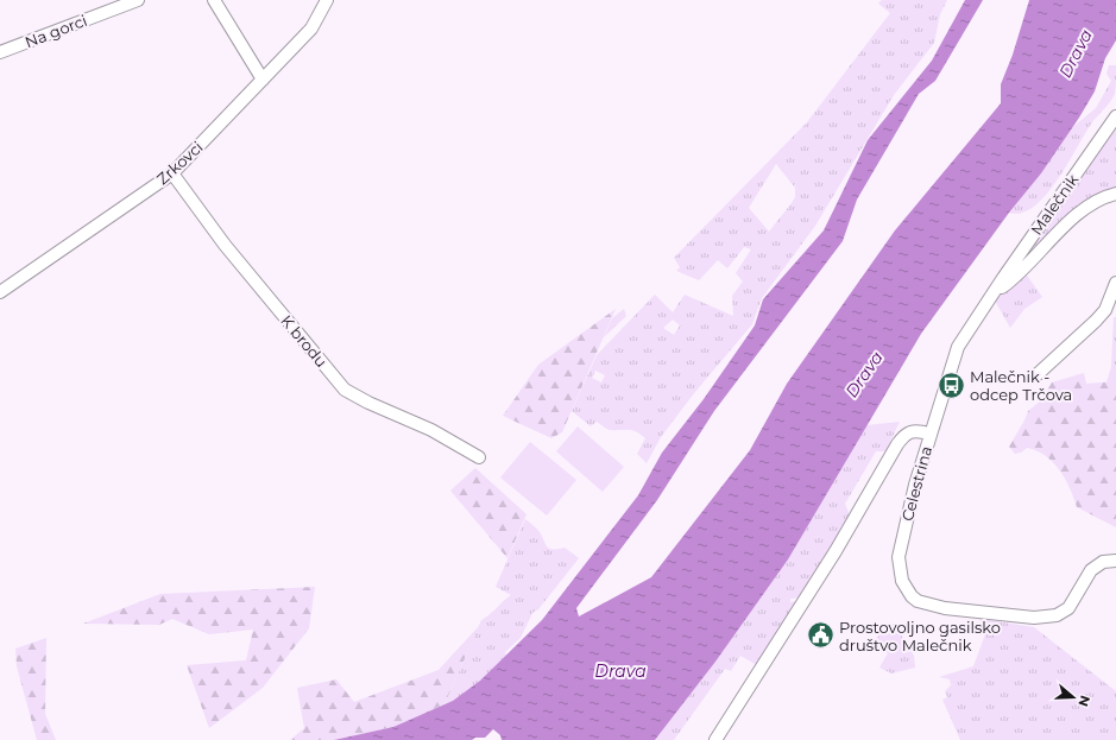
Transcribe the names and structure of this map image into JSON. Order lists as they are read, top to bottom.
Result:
{
  "streets": {
    "street": [
      "Na gorci",
      "Zrkovci",
      "Malečnik",
      "K brodu",
      "Celestrina"
    ]
  },
  "crossings": [
    ["Zrkovci", "K brodu"],
    ["Malečnik", "Celestrina"]
  ],
  "water": ["Drava"],
  "places": {
    "bus stop": ["Malečnik - odcep Trčova"],
    "public building": ["Prostovoljno gasilsko društvo Malečnik"]
  },
  "north": "right"
}
